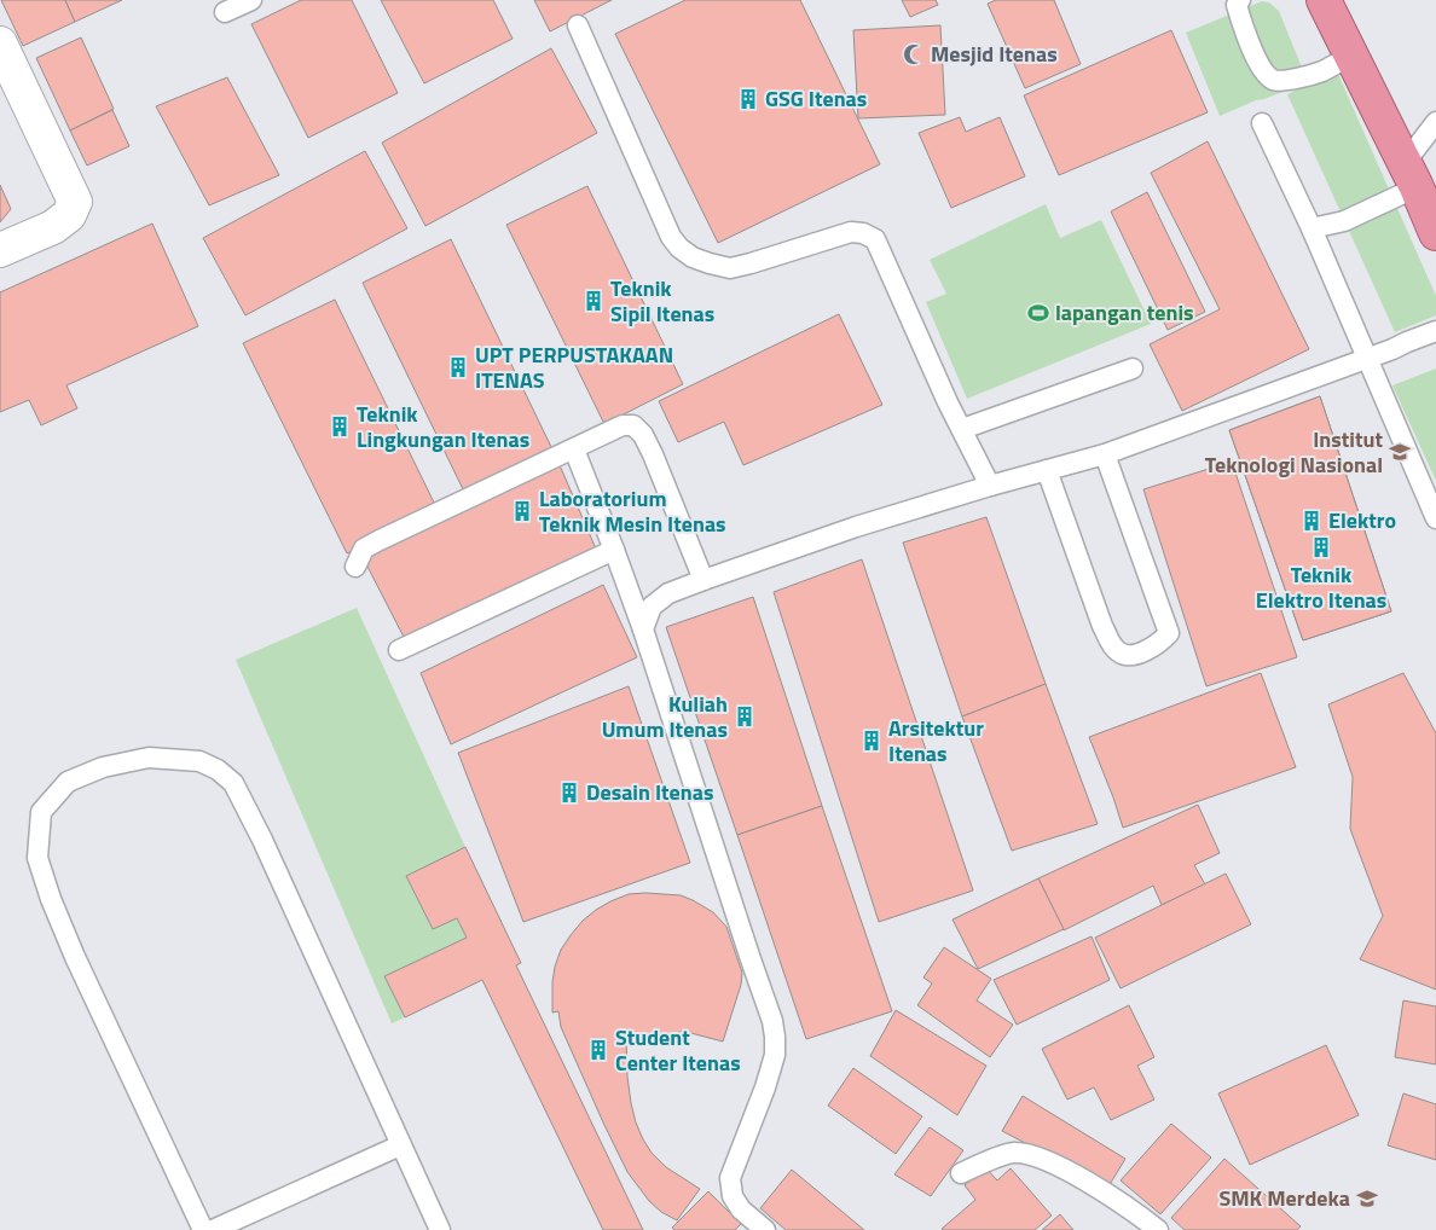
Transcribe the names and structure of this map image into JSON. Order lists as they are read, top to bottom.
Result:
{
  "places": {
    "mosque": ["Mesjid Itenas"],
    "building": [
      "GSG Itenas",
      "Teknik Sipil Itenas",
      "UPT PERPUSTAKAAN ITENAS",
      "Teknik Lingkungan Itenas",
      "Laboratorium Teknik Mesin Itenas",
      "Elektro",
      "Teknik Elektro Itenas",
      "Kuliah Umum Itenas",
      "Arsitektur Itenas",
      "Desain Itenas",
      "Student Center Itenas"
    ],
    "sports": ["lapangan tenis"],
    "school or university": ["Institut Teknologi Nasional", "SMK Merdeka"]
  }
}
